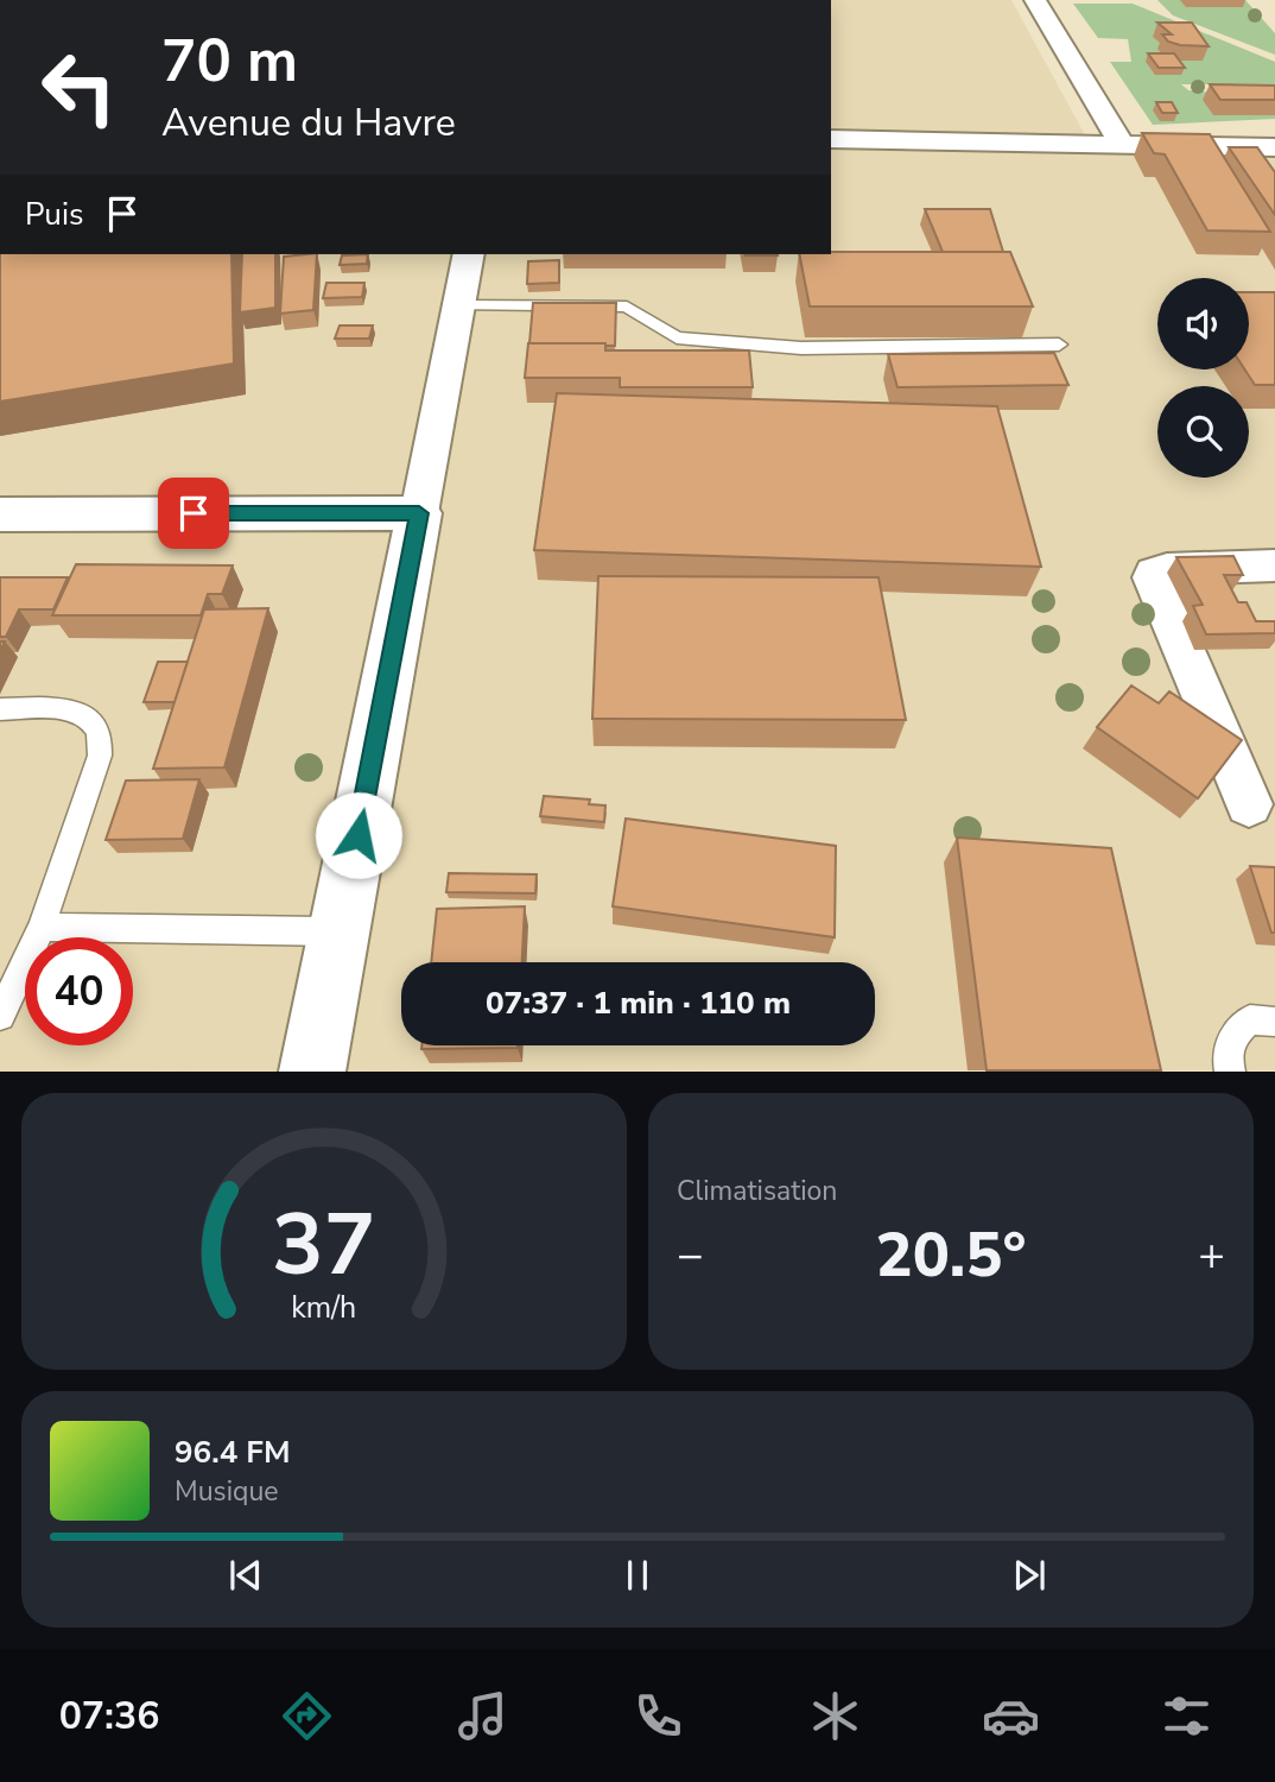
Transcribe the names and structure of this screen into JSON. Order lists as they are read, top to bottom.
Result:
{
  "page": {
    "turn": ["70 m", "Avenue du Havre"],
    "then": "Puis",
    "limit": "40",
    "trip": "07:37 · 1 min · 110 m",
    "tile": "Climatisation",
    "heat": ["−", "20.5°", "+"],
    "song": ["96.4 FM", "Musique"],
    "tabs": "07:36",
    "gauge": ["37", "km/h"]
  }
}
